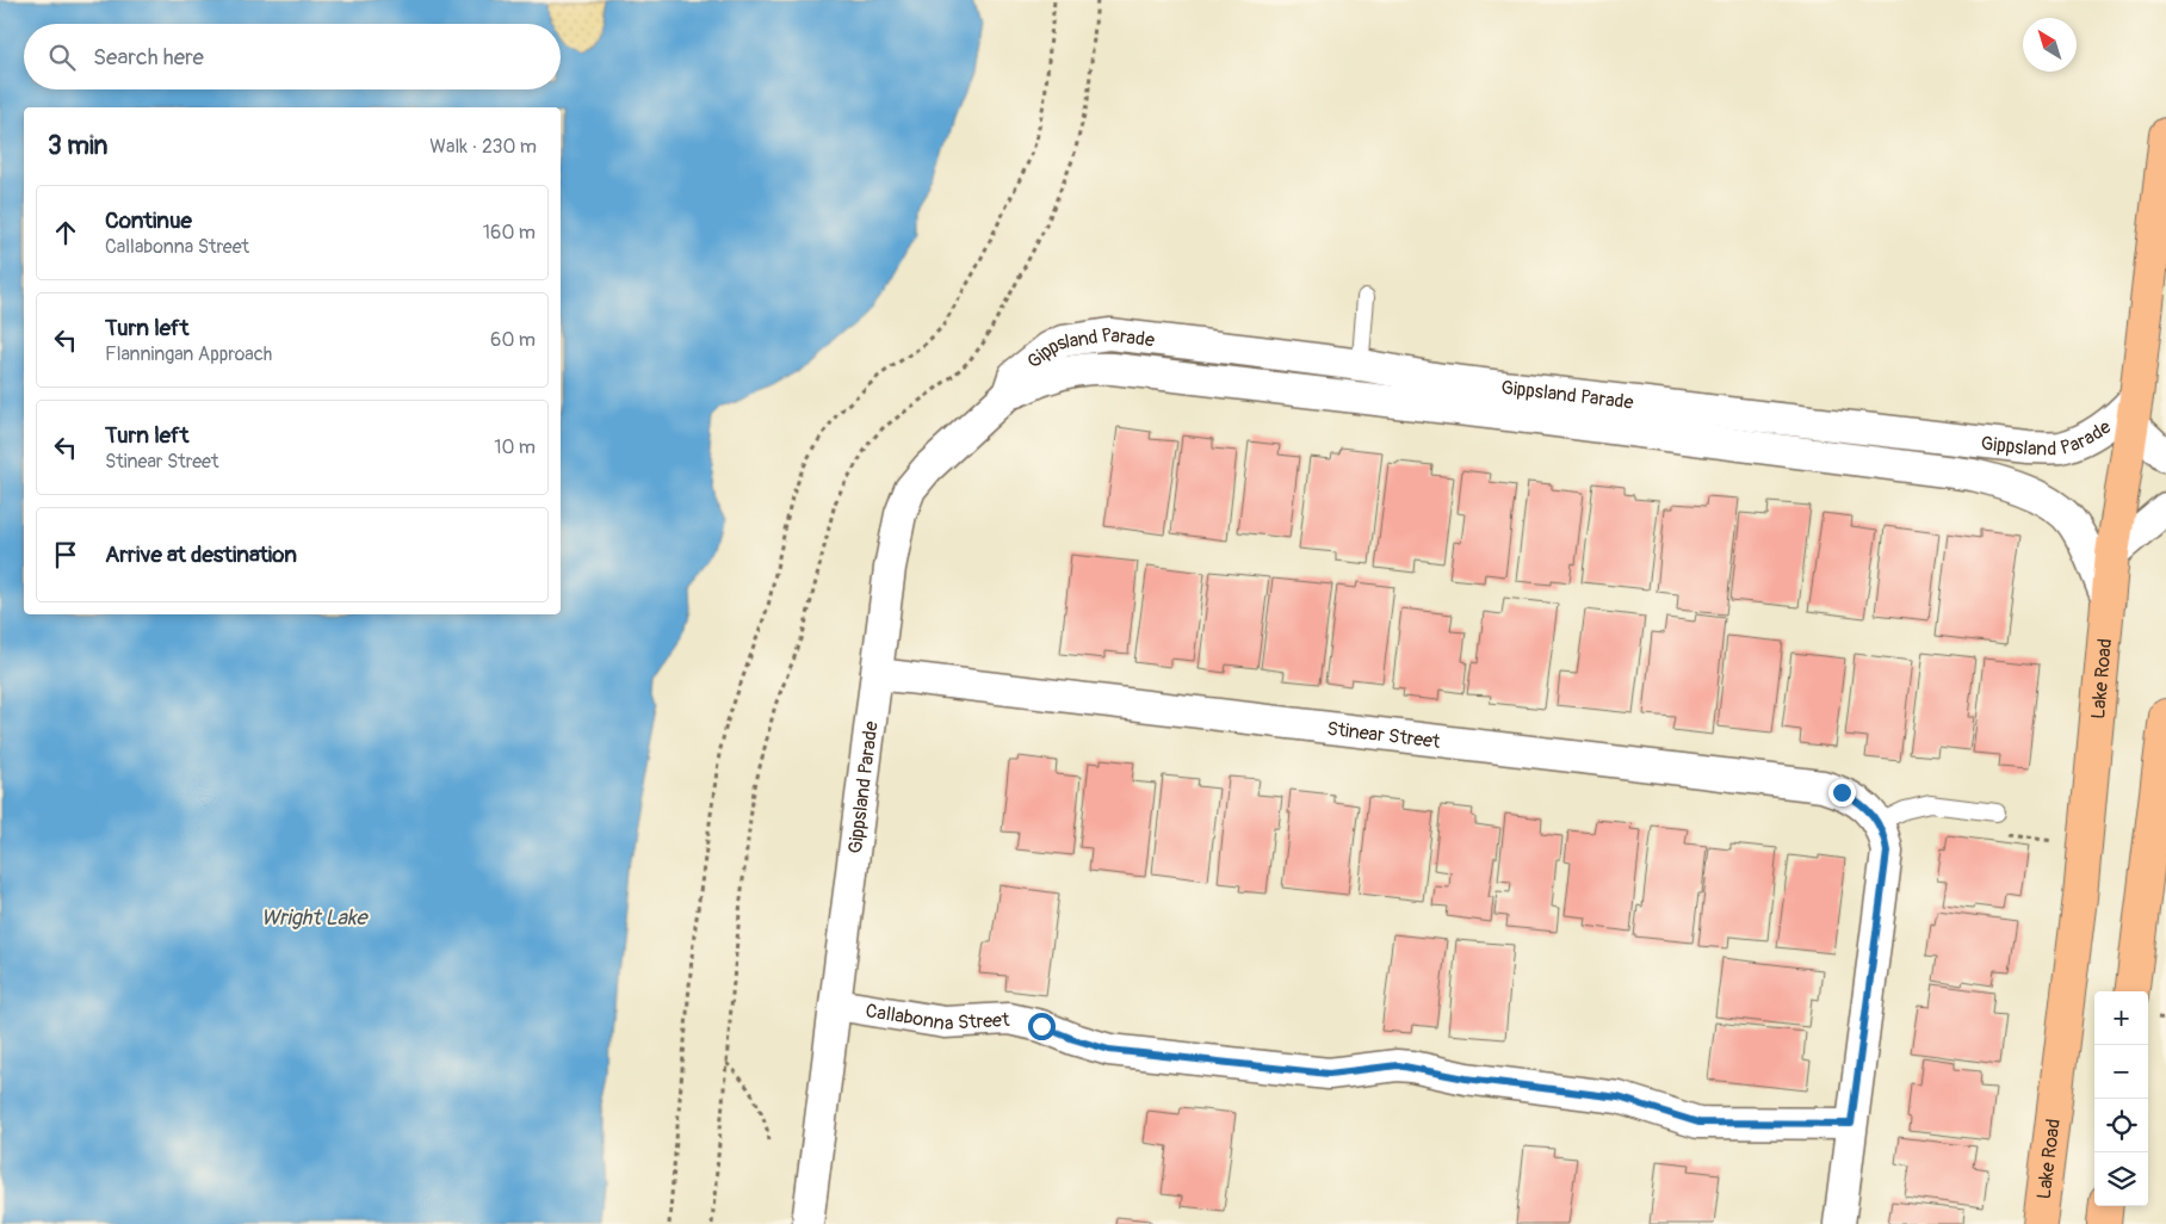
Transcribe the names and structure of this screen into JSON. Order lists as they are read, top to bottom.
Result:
{
  "streets": {
    "main road": ["Lake Road"],
    "street": ["Gippsland Parade", "Stinear Street", "Callabonna Street"]
  },
  "crossings": [
    ["Gippsland Parade", "Lake Road"],
    ["Gippsland Parade", "Stinear Street"],
    ["Gippsland Parade", "Callabonna Street"]
  ],
  "water": ["Wright Lake"],
  "north": "top left",
  "page": {
    "search": "Search here",
    "heading": ["3 min", "Walk · 230 m"],
    "list": [
      ["Continue", "Callabonna Street", "160 m"],
      ["Turn left", "Flanningan Approach", "60 m"],
      ["Turn left", "Stinear Street", "10 m"],
      "Arrive at destination"
    ],
    "map_buttons": ["+", "−"]
  }
}
